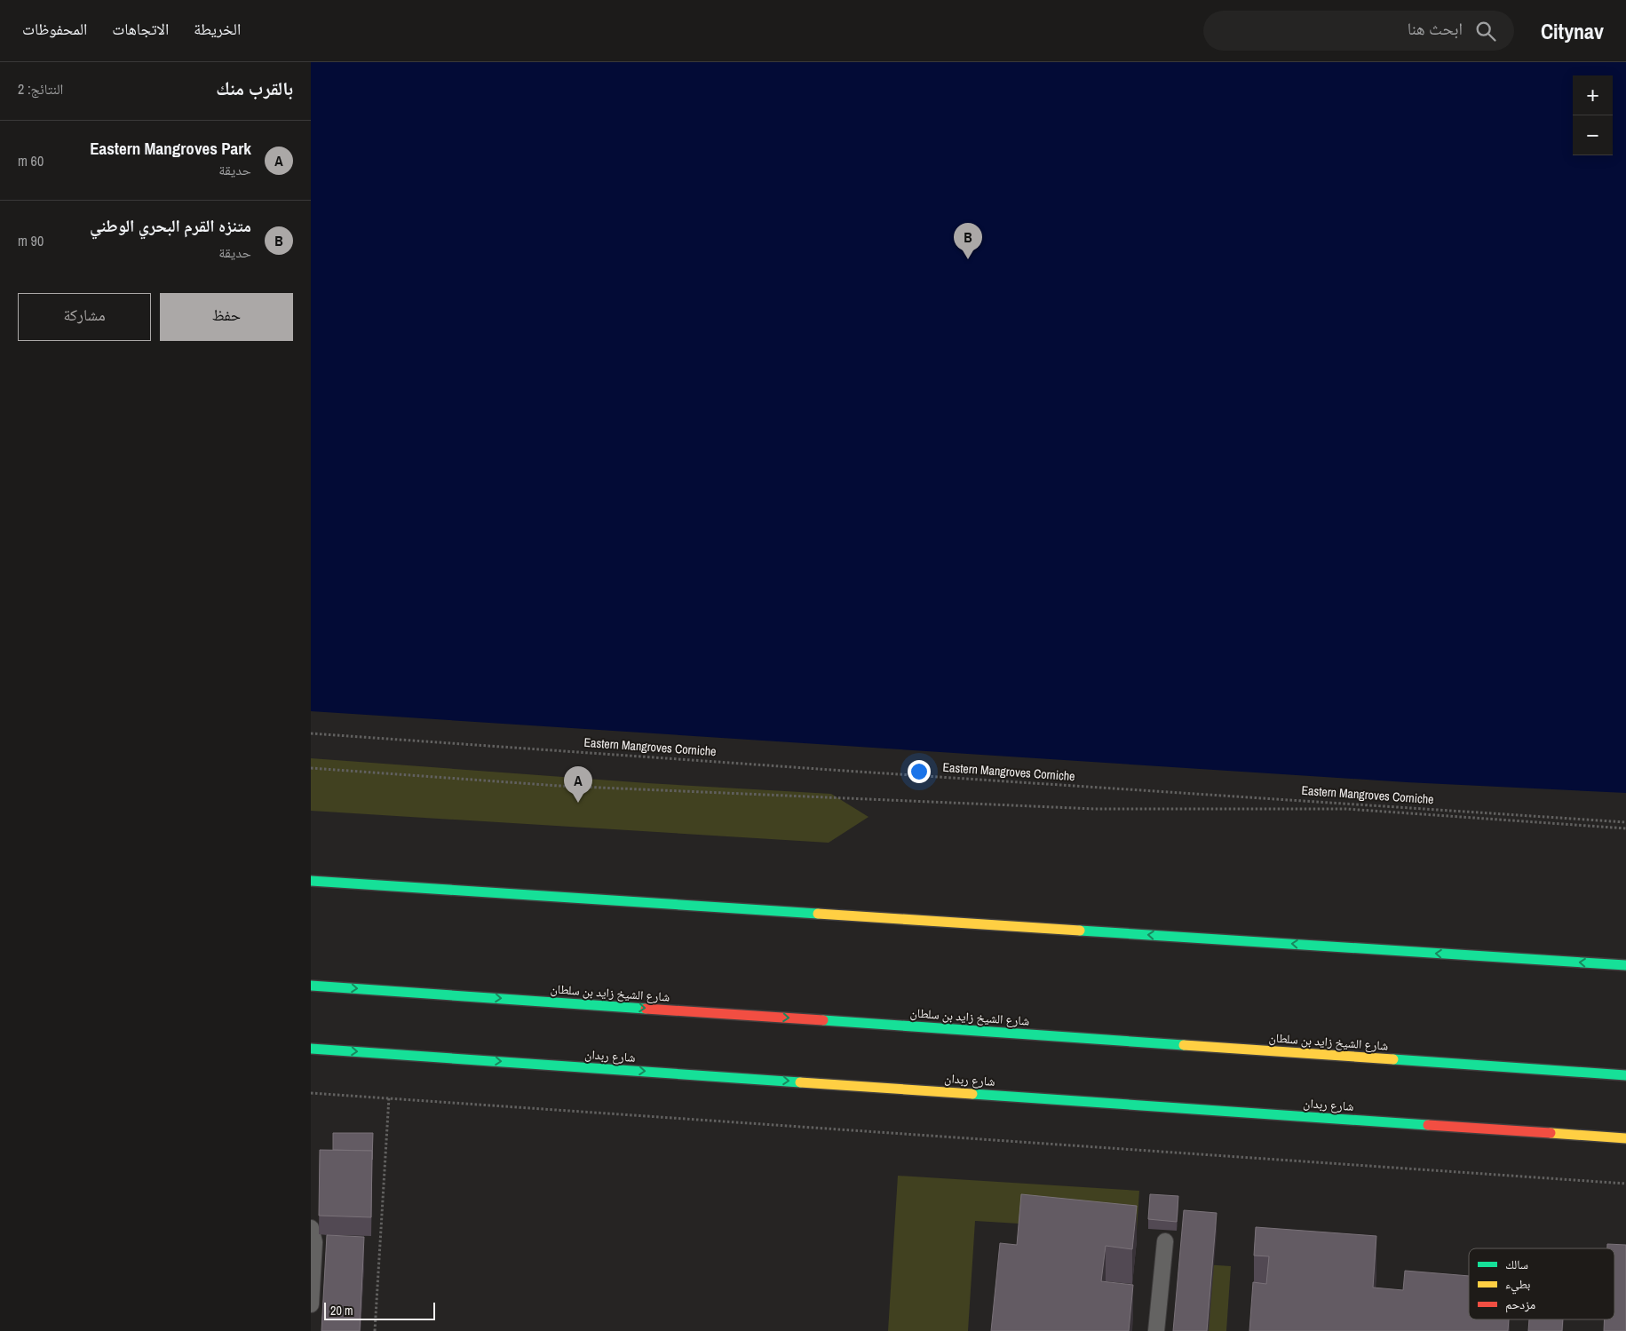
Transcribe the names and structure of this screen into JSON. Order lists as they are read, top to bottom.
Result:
{
  "streets": {
    "main road": ["شارع الشيخ زايد بن سلطان", "شارع ربدان"],
    "path": ["Eastern Mangroves Corniche"]
  },
  "one_way": ["شارع الشيخ زايد بن سلطان", "شارع ربدان"],
  "legend": ["سالك", "بطيء", "مزدحم"],
  "scale_bar": "20 m",
  "page": {
    "header": "Citynav",
    "search": "ابحث هنا",
    "nav": ["الخريطة", "الاتجاهات", "المحفوظات"],
    "heading": ["بالقرب منك", "النتائج: 2"],
    "map_buttons": ["+", "−"],
    "list": [
      {
        "mark": "A",
        "name": "Eastern Mangroves Park",
        "note": "حديقة",
        "value": "60 m"
      },
      {
        "mark": "B",
        "name": "متنزه القرم البحري الوطني",
        "note": "حديقة",
        "value": "90 m"
      }
    ],
    "pins": ["B", "A"],
    "buttons": ["حفظ", "مشاركة"],
    "scale": "20 m"
  }
}
